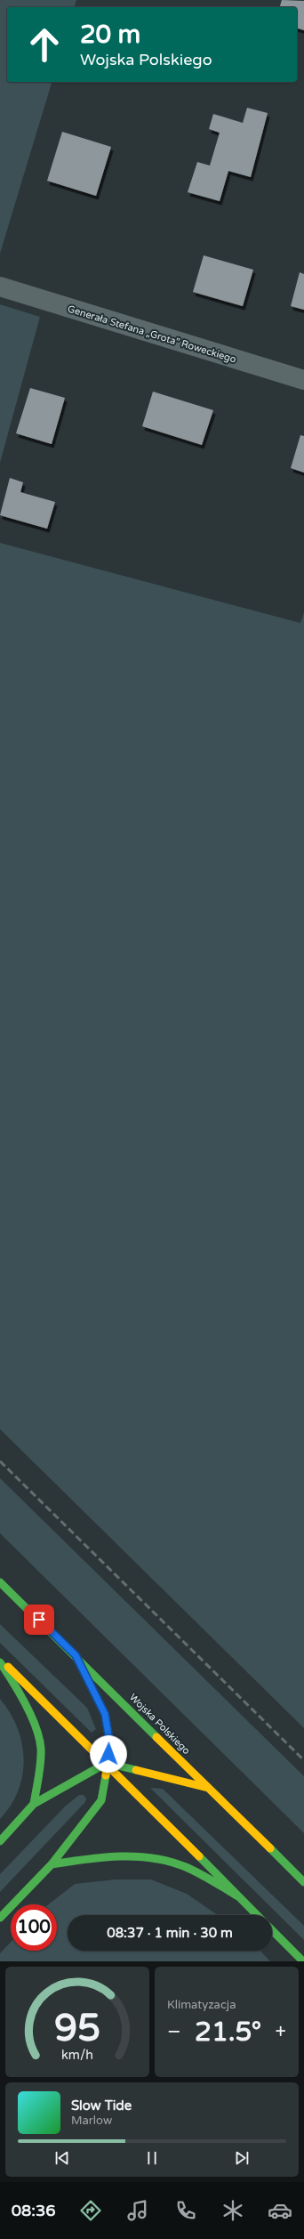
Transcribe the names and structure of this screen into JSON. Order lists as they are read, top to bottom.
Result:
{
  "streets": {
    "main road": ["Wojska Polskiego"],
    "street": ["Generała Stefana „Grota” Roweckiego"]
  },
  "page": {
    "turn": ["20 m", "Wojska Polskiego"],
    "limit": "100",
    "trip": "08:37 · 1 min · 30 m",
    "tile": "Klimatyzacja",
    "heat": ["−", "21.5°", "+"],
    "song": ["Slow Tide", "Marlow"],
    "tabs": "08:36",
    "gauge": ["95", "km/h"]
  }
}
